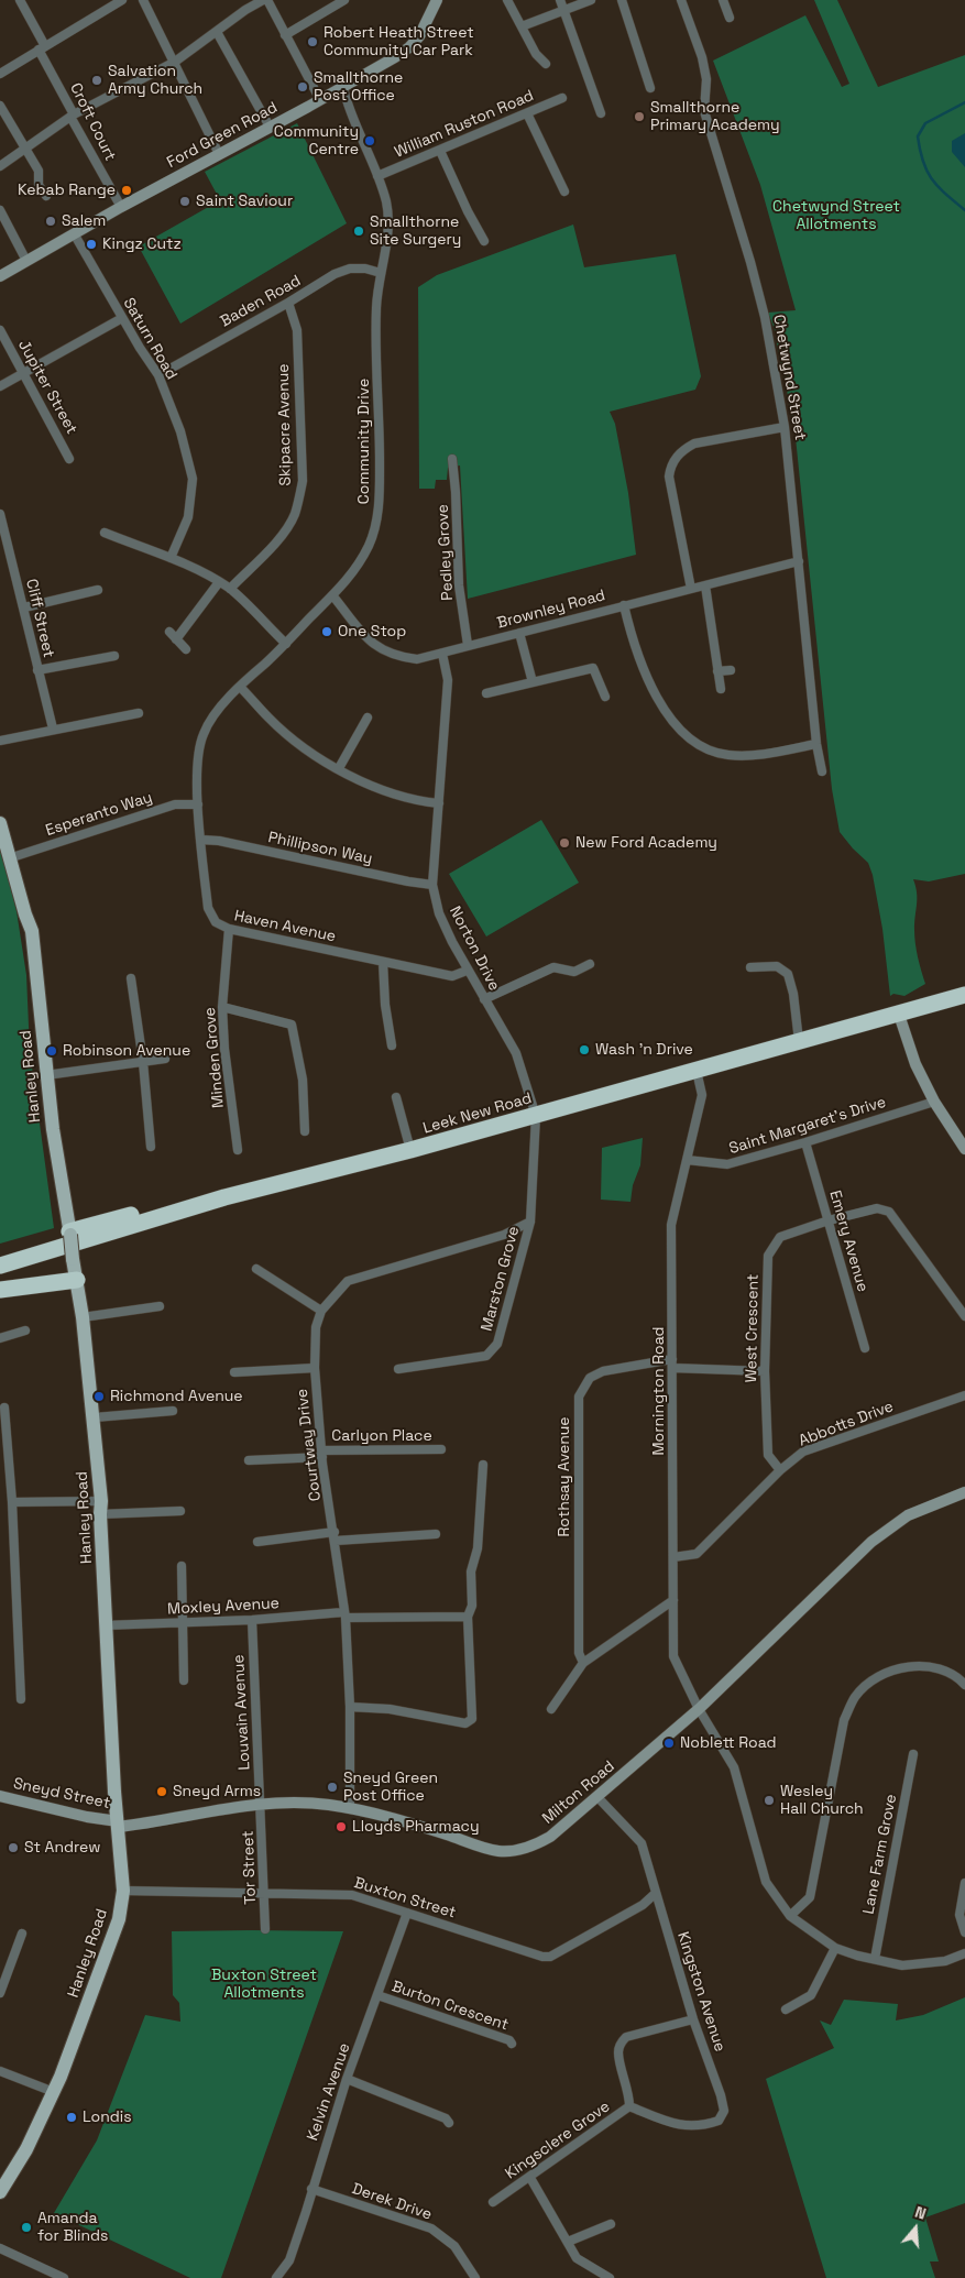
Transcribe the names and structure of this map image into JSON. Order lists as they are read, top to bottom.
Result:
{
  "streets": {
    "highway": ["Leek New Road"],
    "main road": ["Hanley Road"],
    "street": [
      "Croft Court",
      "William Ruston Road",
      "Ford Green Road",
      "Baden Road",
      "Saturn Road",
      "Chetwynd Street",
      "Jupiter Street",
      "Skipacre Avenue",
      "Community Drive",
      "Pedley Grove",
      "Brownley Road",
      "Cliff Street",
      "Esperanto Way",
      "Phillipson Way",
      "Haven Avenue",
      "Norton Drive",
      "Minden Grove",
      "Saint Margaret's Drive",
      "Emery Avenue",
      "Marston Grove",
      "West Crescent",
      "Mornington Road",
      "Abbotts Drive",
      "Carlyon Place",
      "Courtway Drive",
      "Rothsay Avenue",
      "Moxley Avenue",
      "Louvain Avenue",
      "Milton Road",
      "Sneyd Street",
      "Lane Farm Grove",
      "Tor Street",
      "Buxton Street",
      "Kingston Avenue",
      "Burton Crescent",
      "Kelvin Avenue",
      "Kingsclere Grove",
      "Derek Drive"
    ]
  },
  "crossings": [
    ["Croft Court", "Ford Green Road"],
    ["William Ruston Road", "Community Drive"],
    ["Ford Green Road", "Saturn Road"],
    ["Ford Green Road", "Community Drive"],
    ["Baden Road", "Saturn Road"],
    ["Baden Road", "Skipacre Avenue"],
    ["Baden Road", "Community Drive"],
    ["Chetwynd Street", "Brownley Road"],
    ["Community Drive", "Brownley Road"],
    ["Community Drive", "Esperanto Way"],
    ["Community Drive", "Haven Avenue"],
    ["Pedley Grove", "Brownley Road"],
    ["Brownley Road", "Norton Drive"],
    ["Esperanto Way", "Haven Avenue"],
    ["Esperanto Way", "Hanley Road"],
    ["Phillipson Way", "Haven Avenue"],
    ["Phillipson Way", "Norton Drive"],
    ["Haven Avenue", "Norton Drive"],
    ["Haven Avenue", "Minden Grove"],
    ["Norton Drive", "Leek New Road"],
    ["Norton Drive", "Marston Grove"],
    ["Hanley Road", "Moxley Avenue"],
    ["Hanley Road", "Milton Road"],
    ["Hanley Road", "Sneyd Street"],
    ["Hanley Road", "Buxton Street"],
    ["Leek New Road", "Marston Grove"],
    ["Leek New Road", "Mornington Road"],
    ["Saint Margaret's Drive", "Emery Avenue"],
    ["Saint Margaret's Drive", "Mornington Road"],
    ["Emery Avenue", "West Crescent"],
    ["Marston Grove", "Courtway Drive"],
    ["West Crescent", "Abbotts Drive"],
    ["West Crescent", "Rothsay Avenue"],
    ["Mornington Road", "Abbotts Drive"],
    ["Mornington Road", "Rothsay Avenue"],
    ["Mornington Road", "Milton Road"],
    ["Carlyon Place", "Courtway Drive"],
    ["Courtway Drive", "Moxley Avenue"],
    ["Courtway Drive", "Milton Road"],
    ["Moxley Avenue", "Louvain Avenue"],
    ["Louvain Avenue", "Milton Road"],
    ["Louvain Avenue", "Tor Street"],
    ["Milton Road", "Sneyd Street"],
    ["Milton Road", "Tor Street"],
    ["Milton Road", "Kingston Avenue"],
    ["Tor Street", "Buxton Street"],
    ["Buxton Street", "Kingston Avenue"],
    ["Buxton Street", "Kelvin Avenue"],
    ["Kingston Avenue", "Kingsclere Grove"],
    ["Burton Crescent", "Kelvin Avenue"],
    ["Kelvin Avenue", "Derek Drive"]
  ],
  "parks": ["Chetwynd Street Allotments", "Buxton Street Allotments"],
  "places": [
    "Robert Heath Street Community Car Park",
    "Salvation Army Church",
    "Smallthorne Post Office",
    "Smallthorne Primary Academy",
    "Community Centre",
    "Kebab Range",
    "Saint Saviour",
    "Salem",
    "Smallthorne Site Surgery",
    "Kingz Cutz",
    "One Stop",
    "New Ford Academy",
    "Wash 'n Drive",
    "Robinson Avenue",
    "Richmond Avenue",
    "Noblett Road",
    "Sneyd Green Post Office",
    "Sneyd Arms",
    "Wesley Hall Church",
    "Lloyds Pharmacy",
    "St Andrew",
    "Londis",
    "Amanda for Blinds"
  ],
  "north": "top"
}
